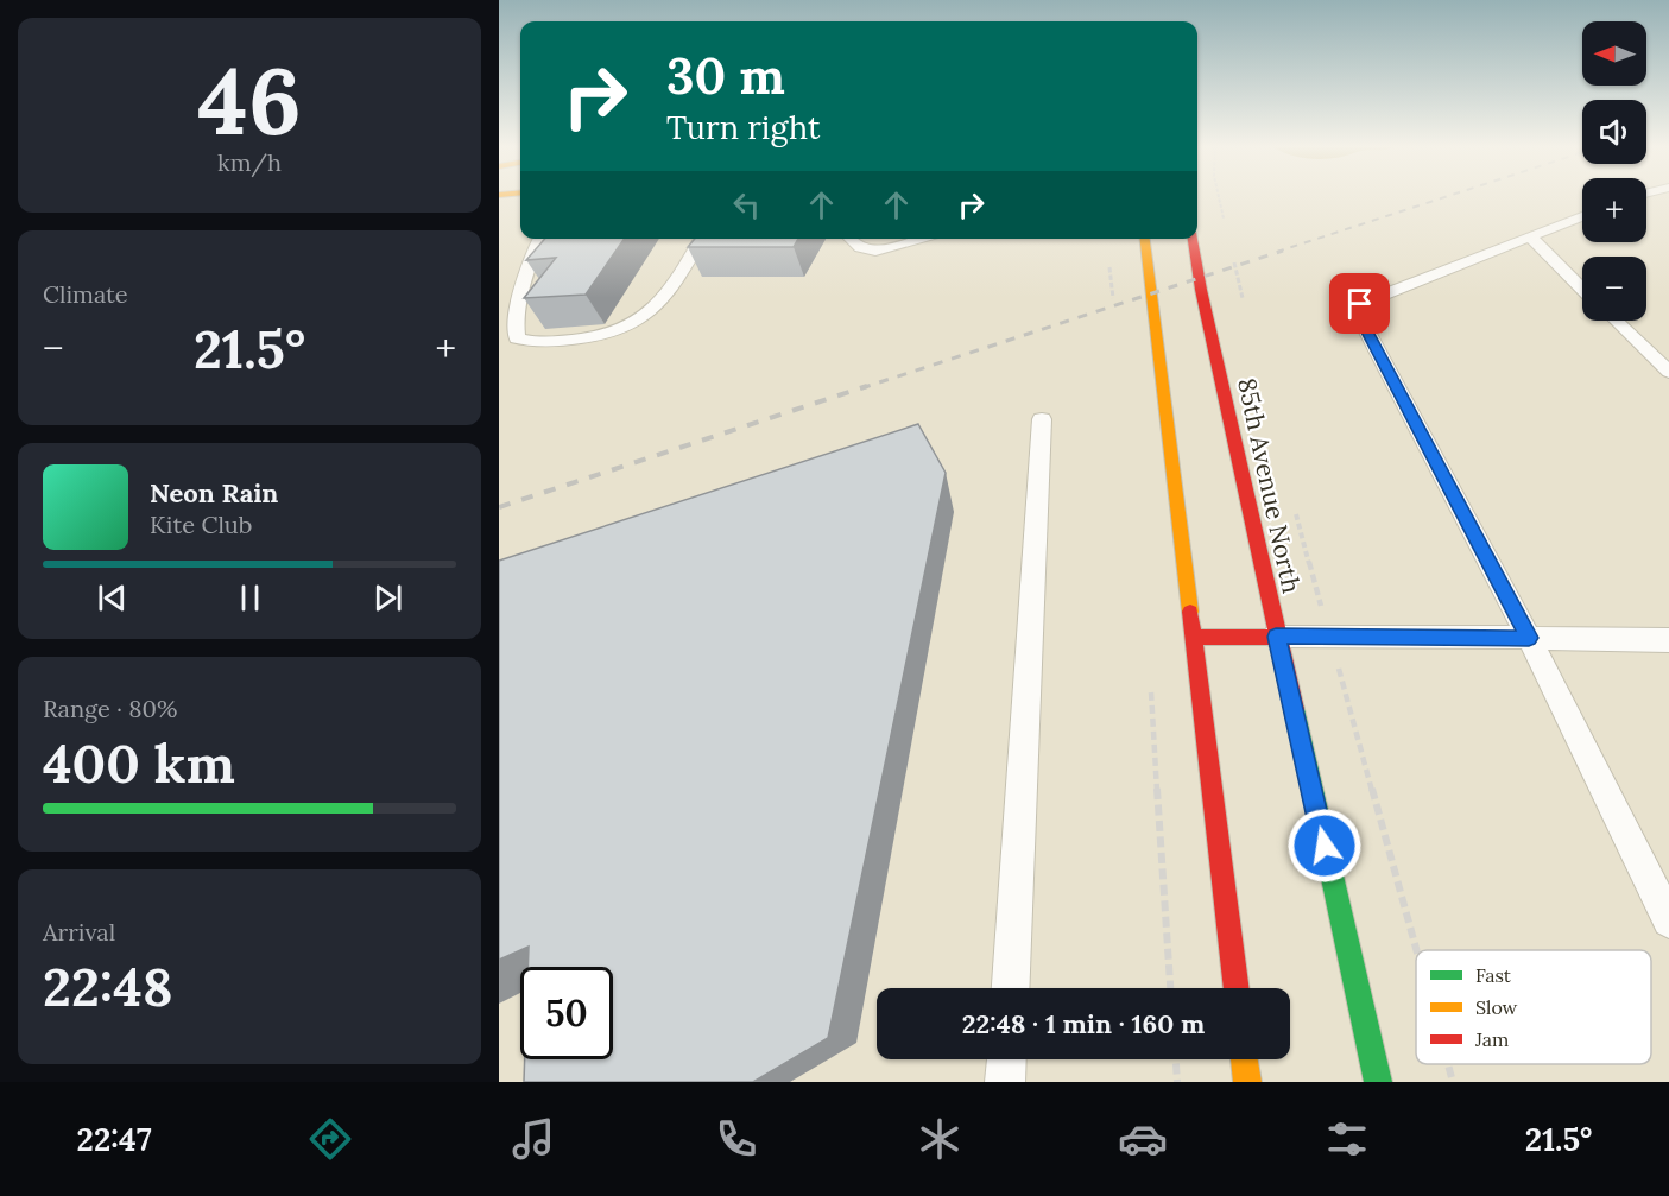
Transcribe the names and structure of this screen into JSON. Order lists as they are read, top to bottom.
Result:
{
  "streets": {
    "main road": ["85th Avenue North"]
  },
  "legend": ["Fast", "Slow", "Jam"],
  "north": "left",
  "page": {
    "tile": [
      ["46", "km/h"],
      "Climate",
      ["Range · 80%", "400 km"],
      ["Arrival", "22:48"]
    ],
    "map_buttons": ["+", "−"],
    "turn": ["30 m", "Turn right"],
    "heat": ["−", "21.5°", "+"],
    "song": ["Neon Rain", "Kite Club"],
    "limit": "50",
    "trip": "22:48 · 1 min · 160 m",
    "tabs": ["22:47", "21.5°"]
  }
}
